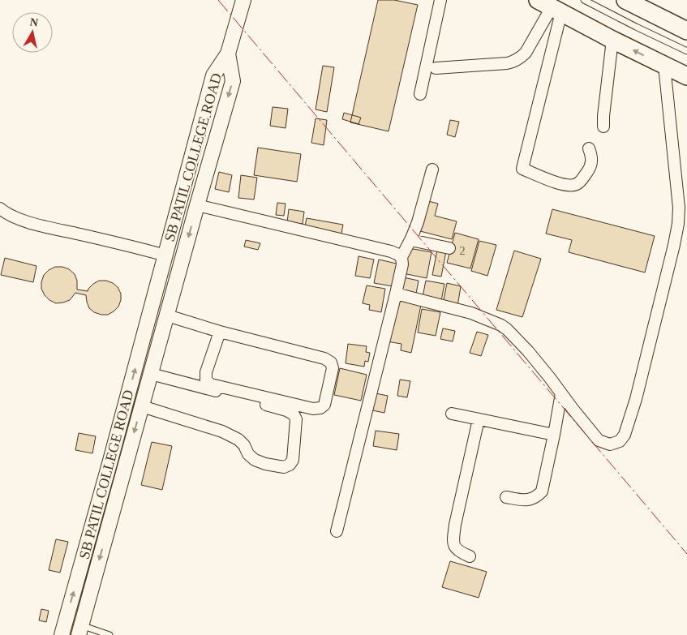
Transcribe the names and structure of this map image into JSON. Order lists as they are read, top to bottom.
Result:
{
  "streets": {
    "street": ["SB PATIL COLLEGE ROAD"]
  },
  "house_numbers": ["2"],
  "north": "top"
}
